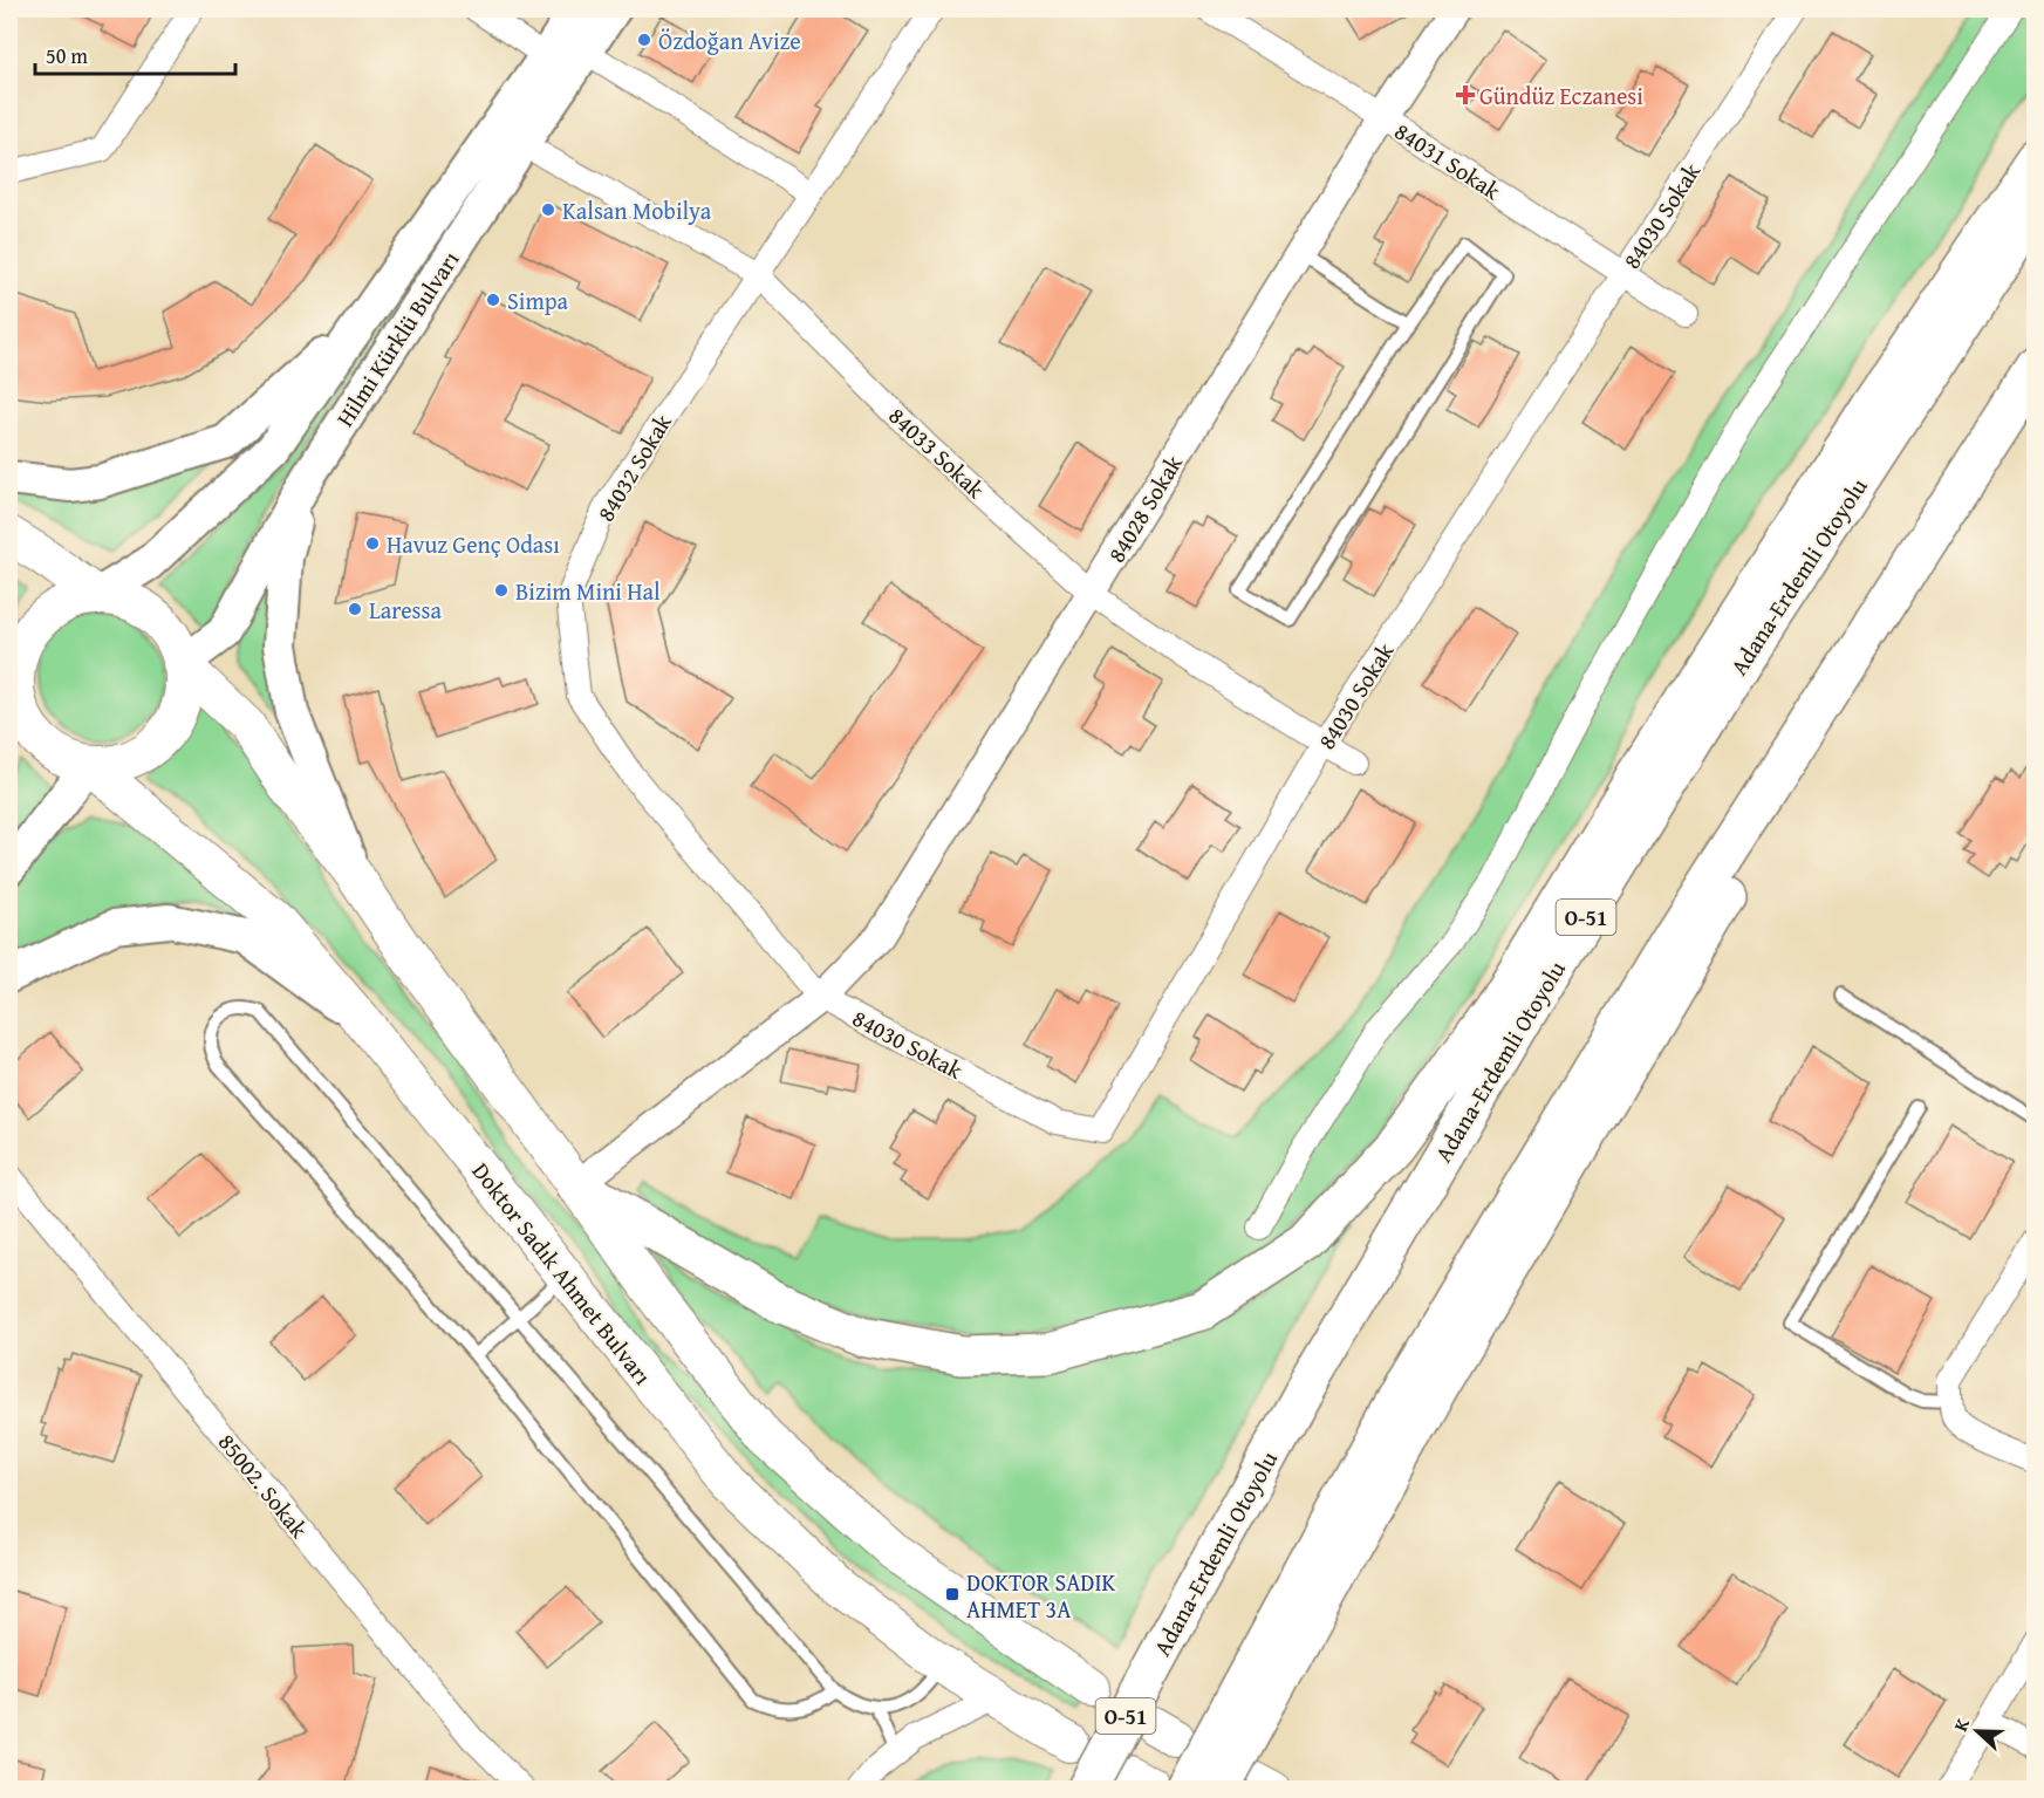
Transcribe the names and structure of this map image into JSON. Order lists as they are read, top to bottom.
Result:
{
  "streets": {
    "highway": ["Adana-Erdemli Otoyolu", "O-51"],
    "main road": ["Hilmi Kürklü Bulvarı", "Doktor Sadık Ahmet Bulvarı"],
    "street": [
      "84031 Sokak",
      "84030 Sokak",
      "84033 Sokak",
      "84032 Sokak",
      "84028 Sokak",
      "85002. Sokak"
    ]
  },
  "crossings": [
    ["84031 Sokak", "84030 Sokak"],
    ["84031 Sokak", "84028 Sokak"],
    ["84030 Sokak", "84033 Sokak"],
    ["84030 Sokak", "84032 Sokak"],
    ["84030 Sokak", "84028 Sokak"],
    ["Hilmi Kürklü Bulvarı", "84033 Sokak"],
    ["Hilmi Kürklü Bulvarı", "Doktor Sadık Ahmet Bulvarı"],
    ["84033 Sokak", "84032 Sokak"],
    ["84033 Sokak", "84028 Sokak"],
    ["84032 Sokak", "84028 Sokak"]
  ],
  "places": {
    "other": [
      "Özdoğan Avize",
      "Kalsan Mobilya",
      "Simpa",
      "Havuz Genç Odası",
      "Bizim Mini Hal",
      "Laressa"
    ],
    "health": ["Gündüz Eczanesi"],
    "transit": ["DOKTOR SADIK AHMET 3A"]
  },
  "scale_bar": "50 m",
  "north": "left"
}
